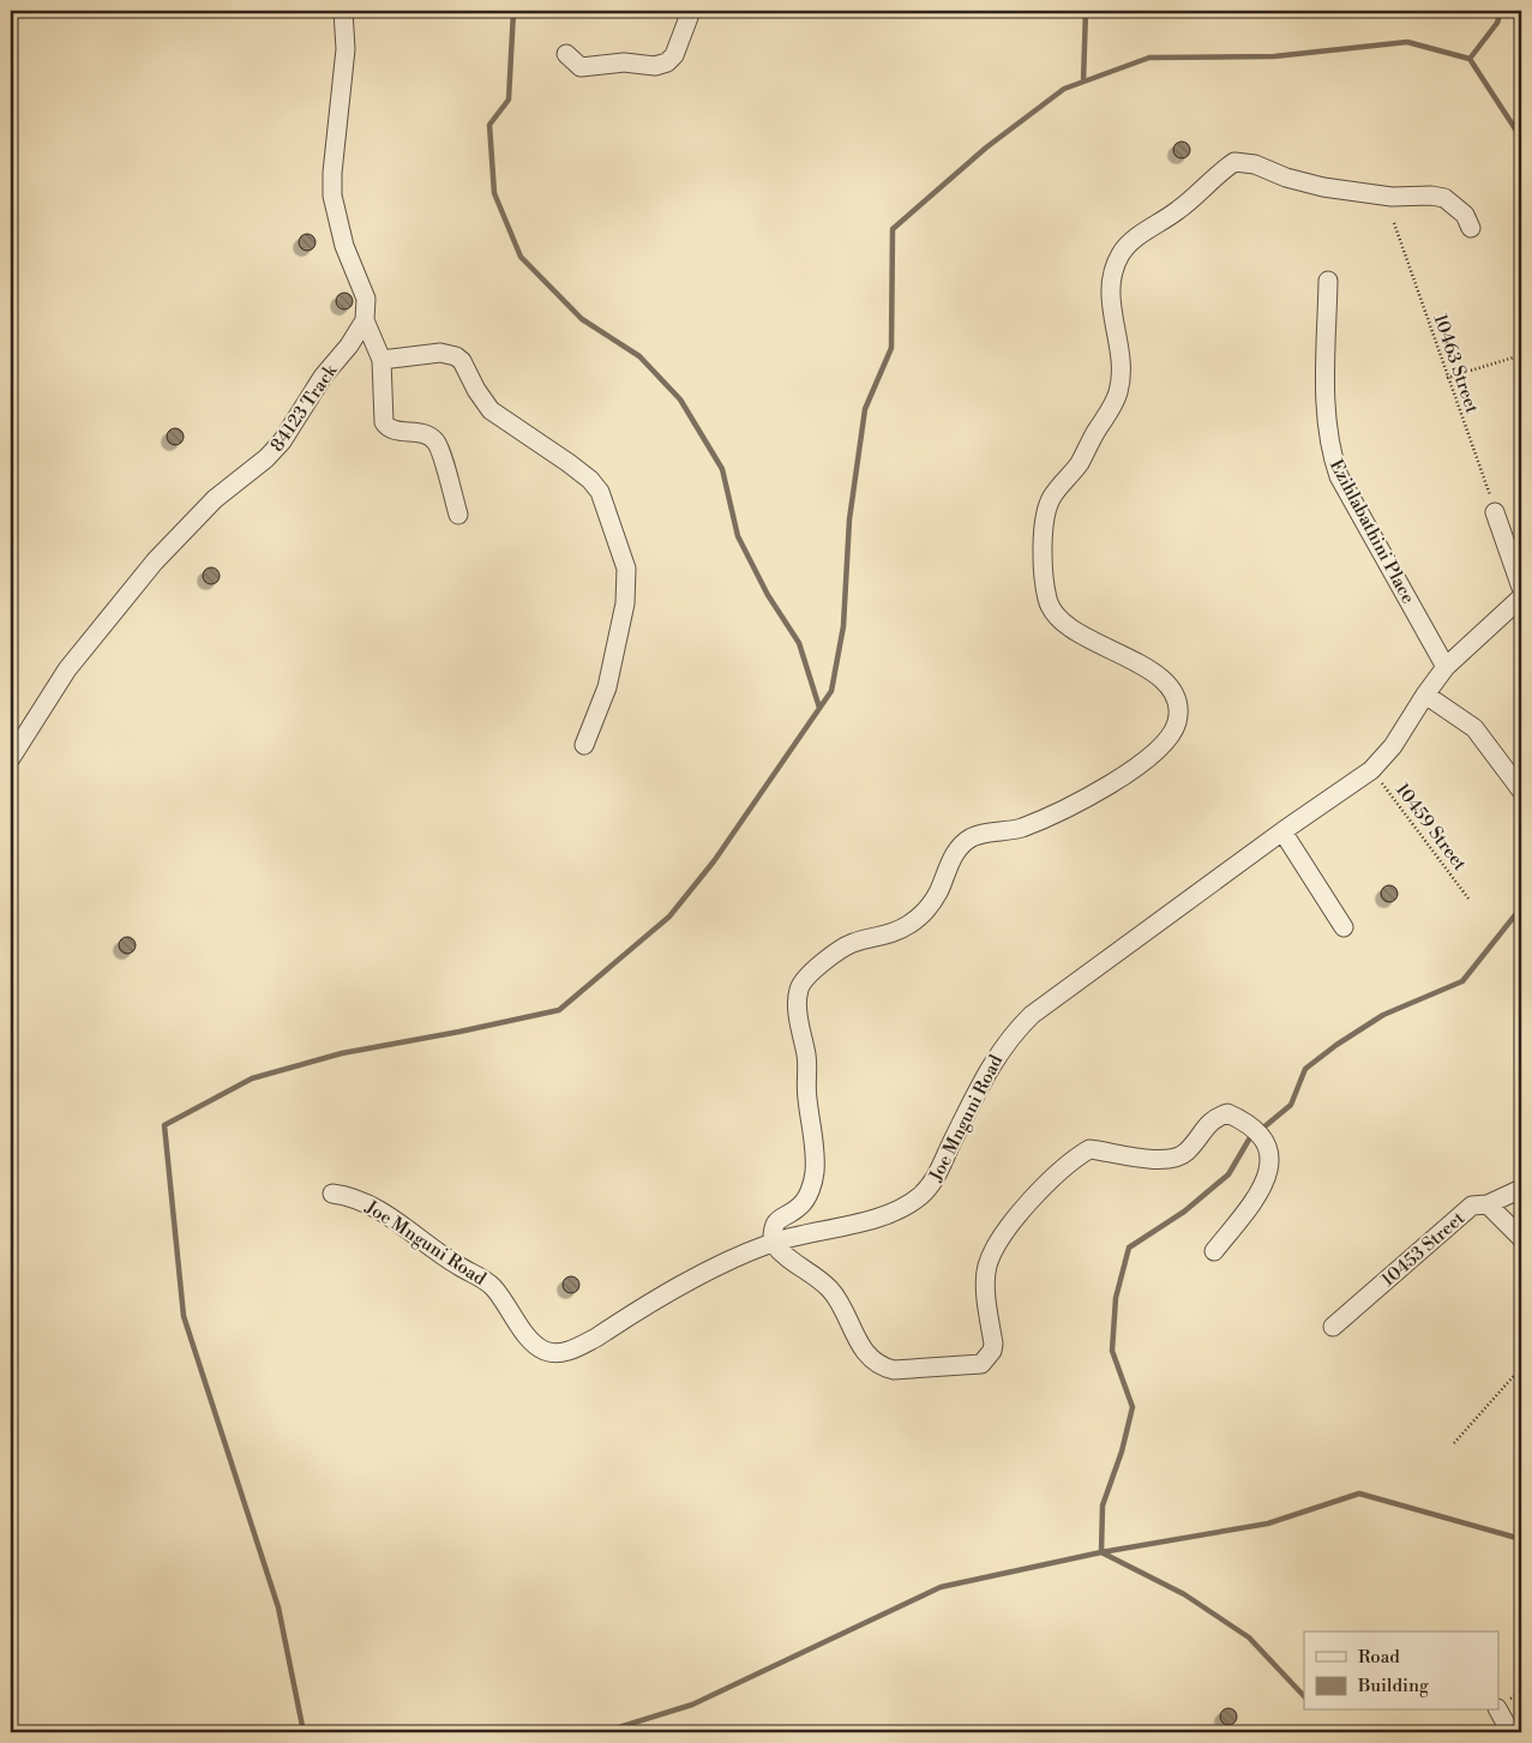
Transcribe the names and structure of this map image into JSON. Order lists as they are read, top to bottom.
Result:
{
  "streets": {
    "street": [
      "84123 Track",
      "Ezihlabathini Place",
      "Joe Mnguni Road",
      "10453 Street"
    ],
    "path": ["10463 Street", "10459 Street"]
  },
  "crossings": [
    ["Ezihlabathini Place", "Joe Mnguni Road"],
    ["10459 Street", "Joe Mnguni Road"]
  ],
  "legend": ["Road", "Building"]
}
